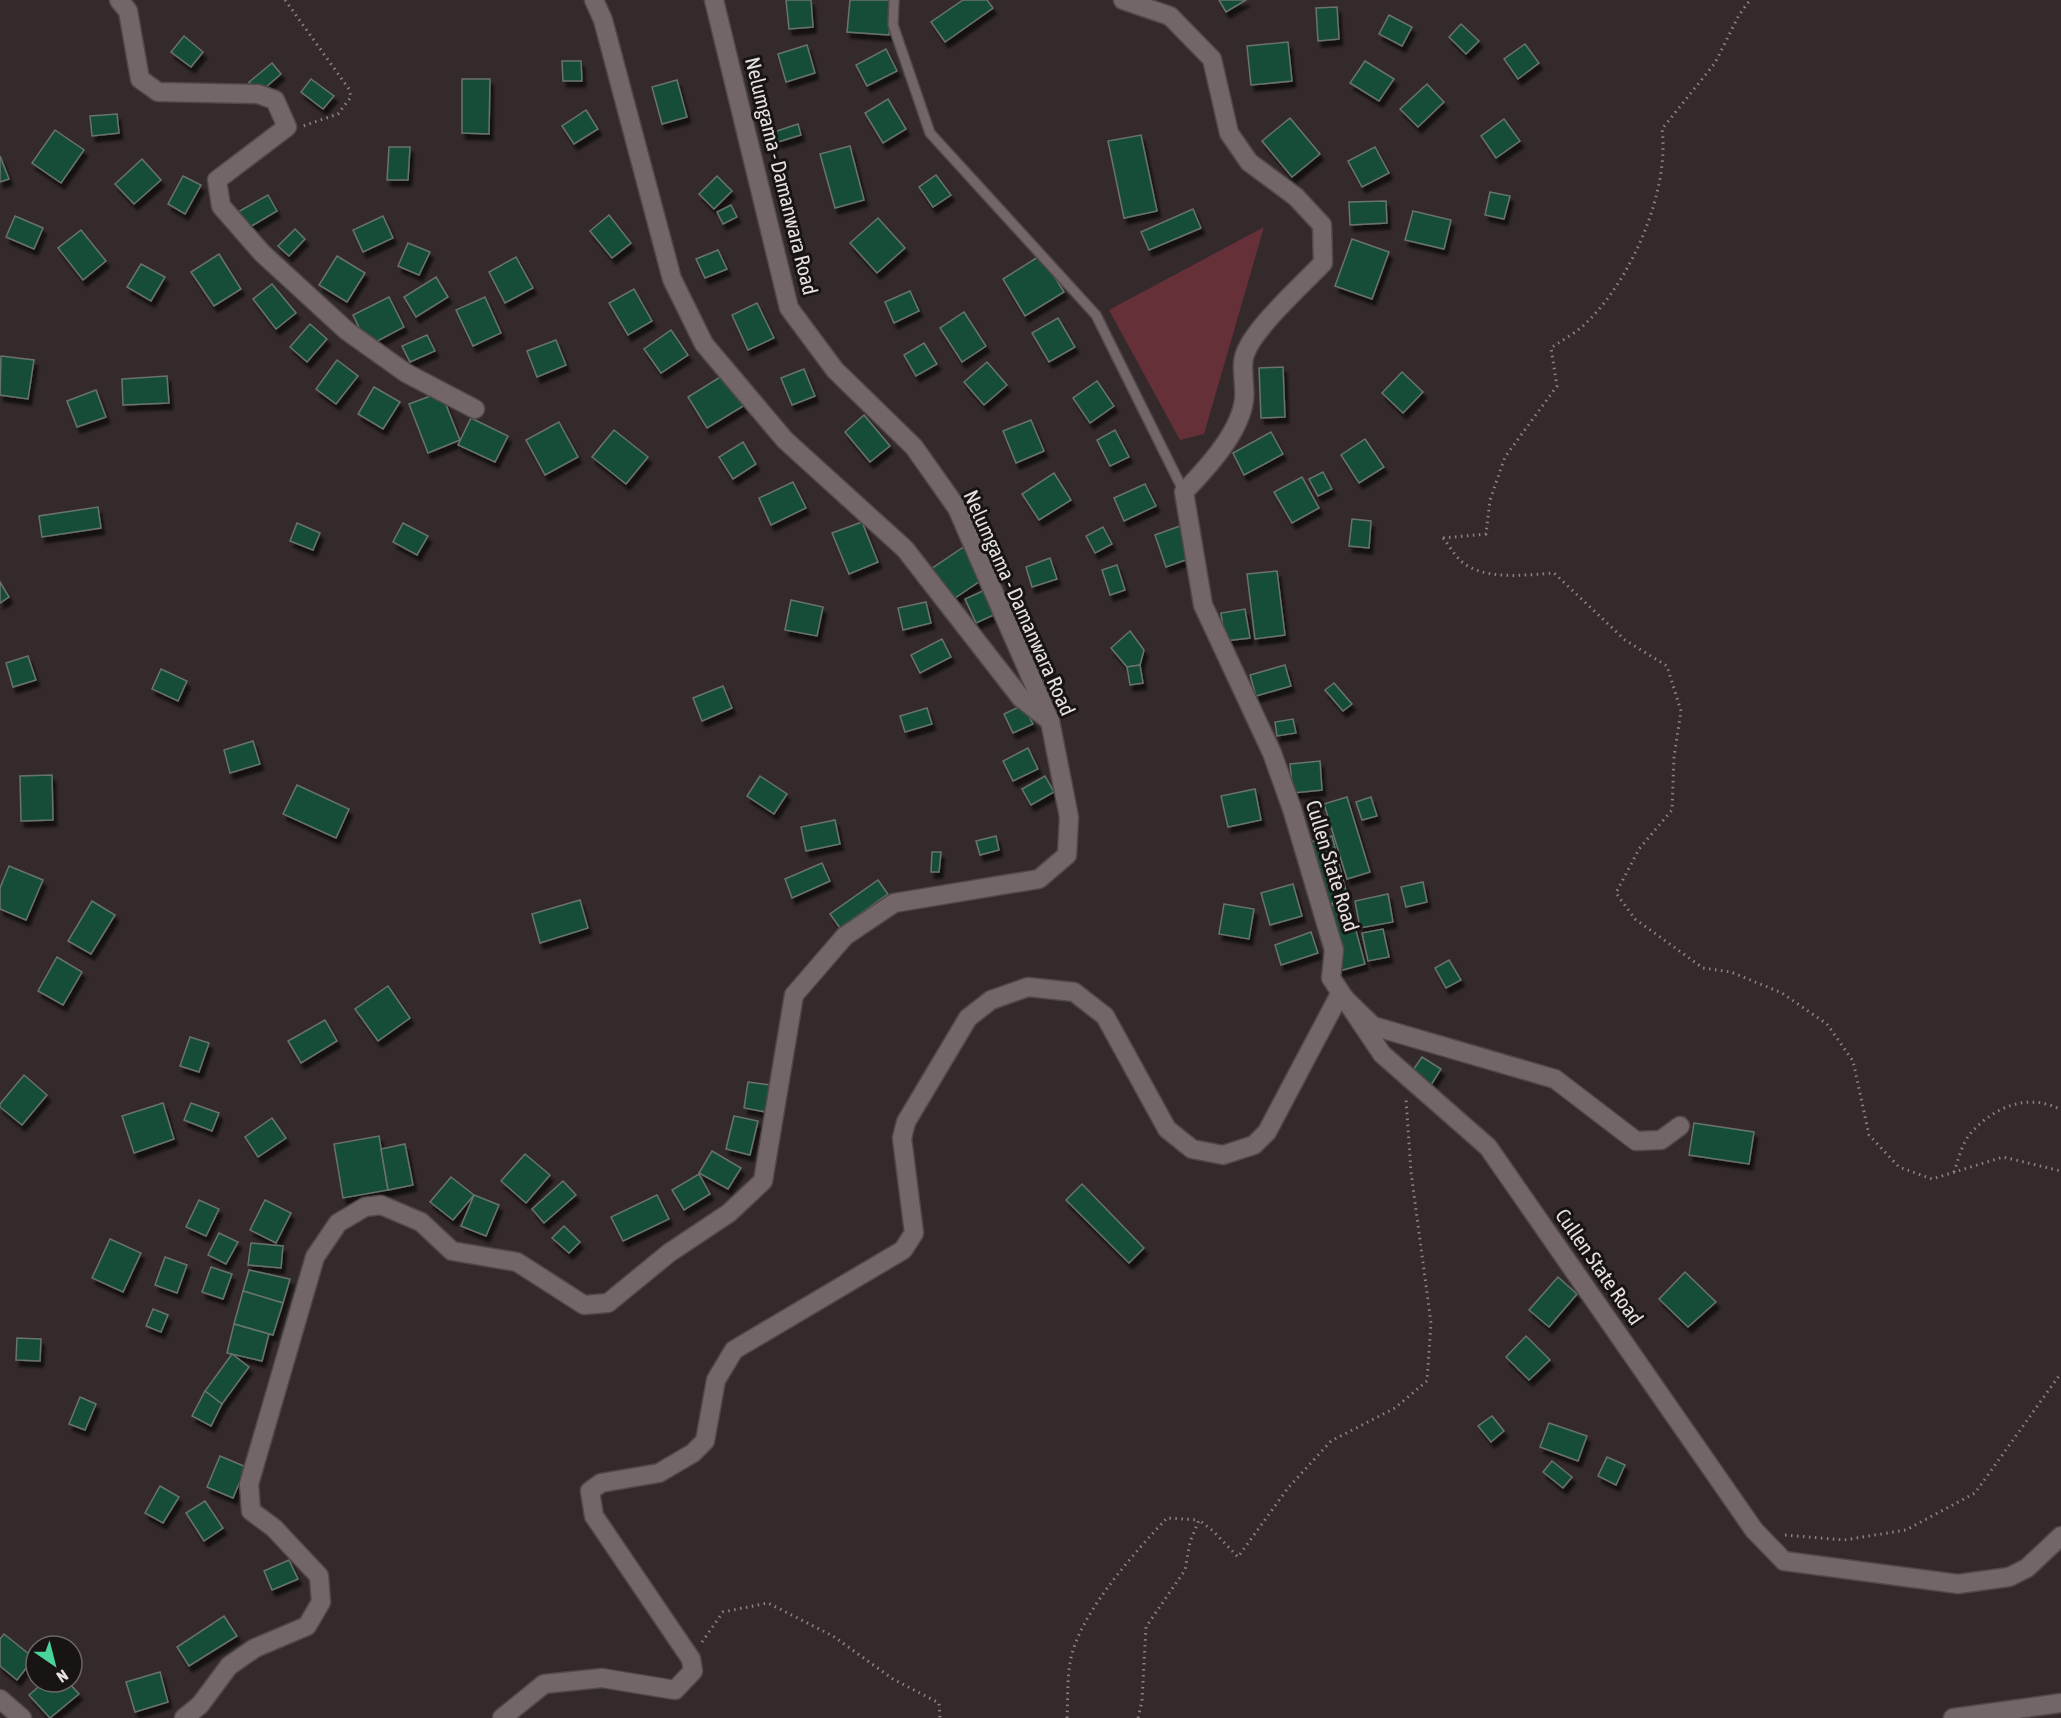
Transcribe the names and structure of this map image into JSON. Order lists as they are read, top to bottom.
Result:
{
  "streets": {
    "street": ["Nelumgama - Damanwara Road", "Cullen State Road"]
  },
  "north": "bottom right"
}
